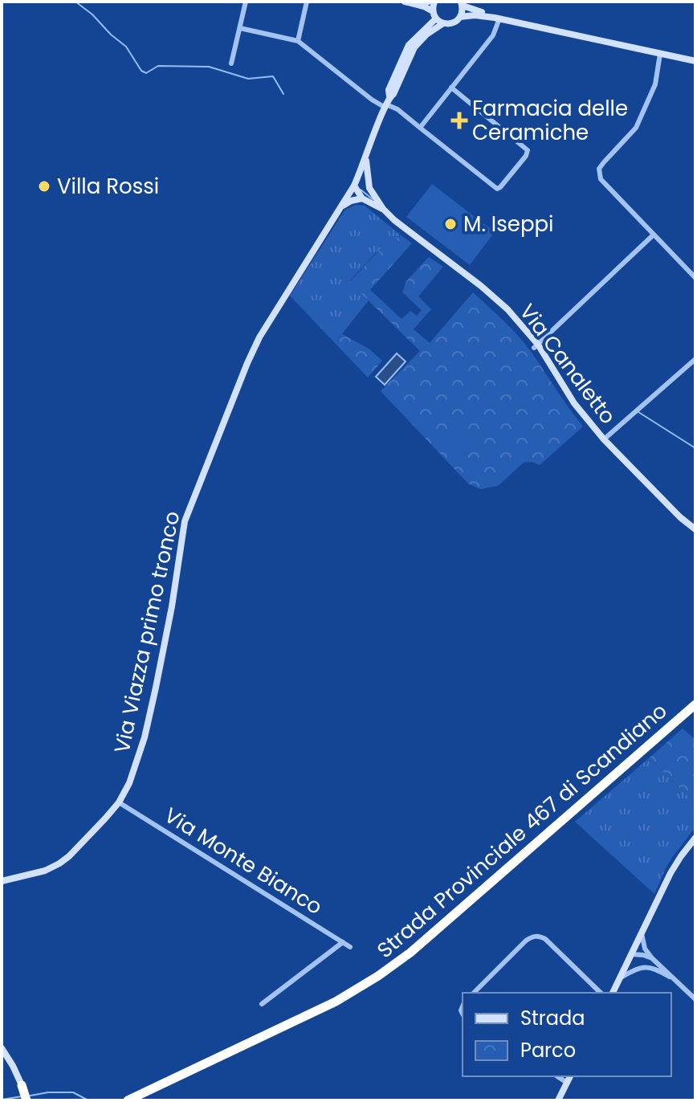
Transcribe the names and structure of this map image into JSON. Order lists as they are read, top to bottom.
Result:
{
  "streets": {
    "highway": ["Strada Provinciale 467 di Scandiano"],
    "street": ["Via Canaletto", "Via Viazza primo tronco", "Via Monte Bianco"]
  },
  "crossings": [
    ["Via Canaletto", "Via Viazza primo tronco"],
    ["Via Viazza primo tronco", "Via Monte Bianco"]
  ],
  "places": {
    "health": ["Farmacia delle Ceramiche"],
    "other": ["Villa Rossi", "M. Iseppi"]
  },
  "legend": ["Strada", "Parco"]
}
